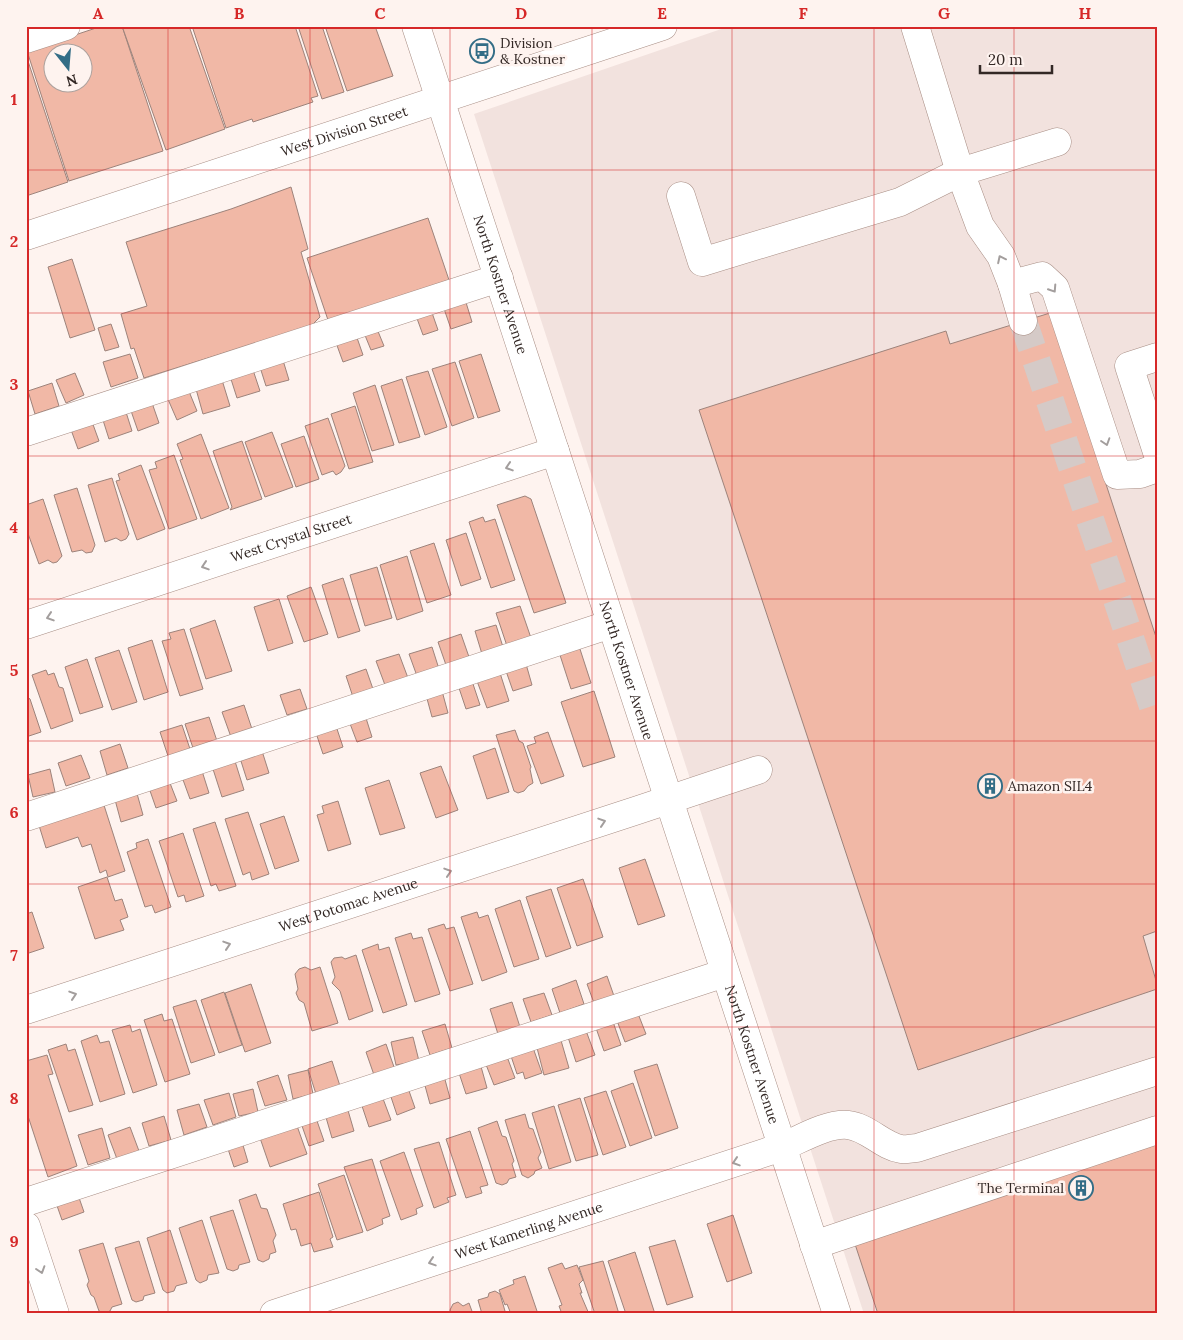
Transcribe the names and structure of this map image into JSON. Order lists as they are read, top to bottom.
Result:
{
  "streets": {
    "street": [
      "West Division Street",
      "North Kostner Avenue",
      "West Crystal Street",
      "West Potomac Avenue",
      "West Kamerling Avenue"
    ]
  },
  "crossings": [
    ["West Division Street", "North Kostner Avenue"],
    ["North Kostner Avenue", "West Crystal Street"],
    ["North Kostner Avenue", "West Potomac Avenue"],
    ["North Kostner Avenue", "West Kamerling Avenue"]
  ],
  "places": {
    "bus stop": ["Division & Kostner"],
    "building": ["Amazon SIL4", "The Terminal"]
  },
  "scale_bar": "20 m",
  "north": "bottom",
  "grid": {
    "columns": [
      "A",
      "B",
      "C",
      "D",
      "E",
      "F",
      "G",
      "H"
    ],
    "rows": [
      "1",
      "2",
      "3",
      "4",
      "5",
      "6",
      "7",
      "8",
      "9"
    ]
  }
}
